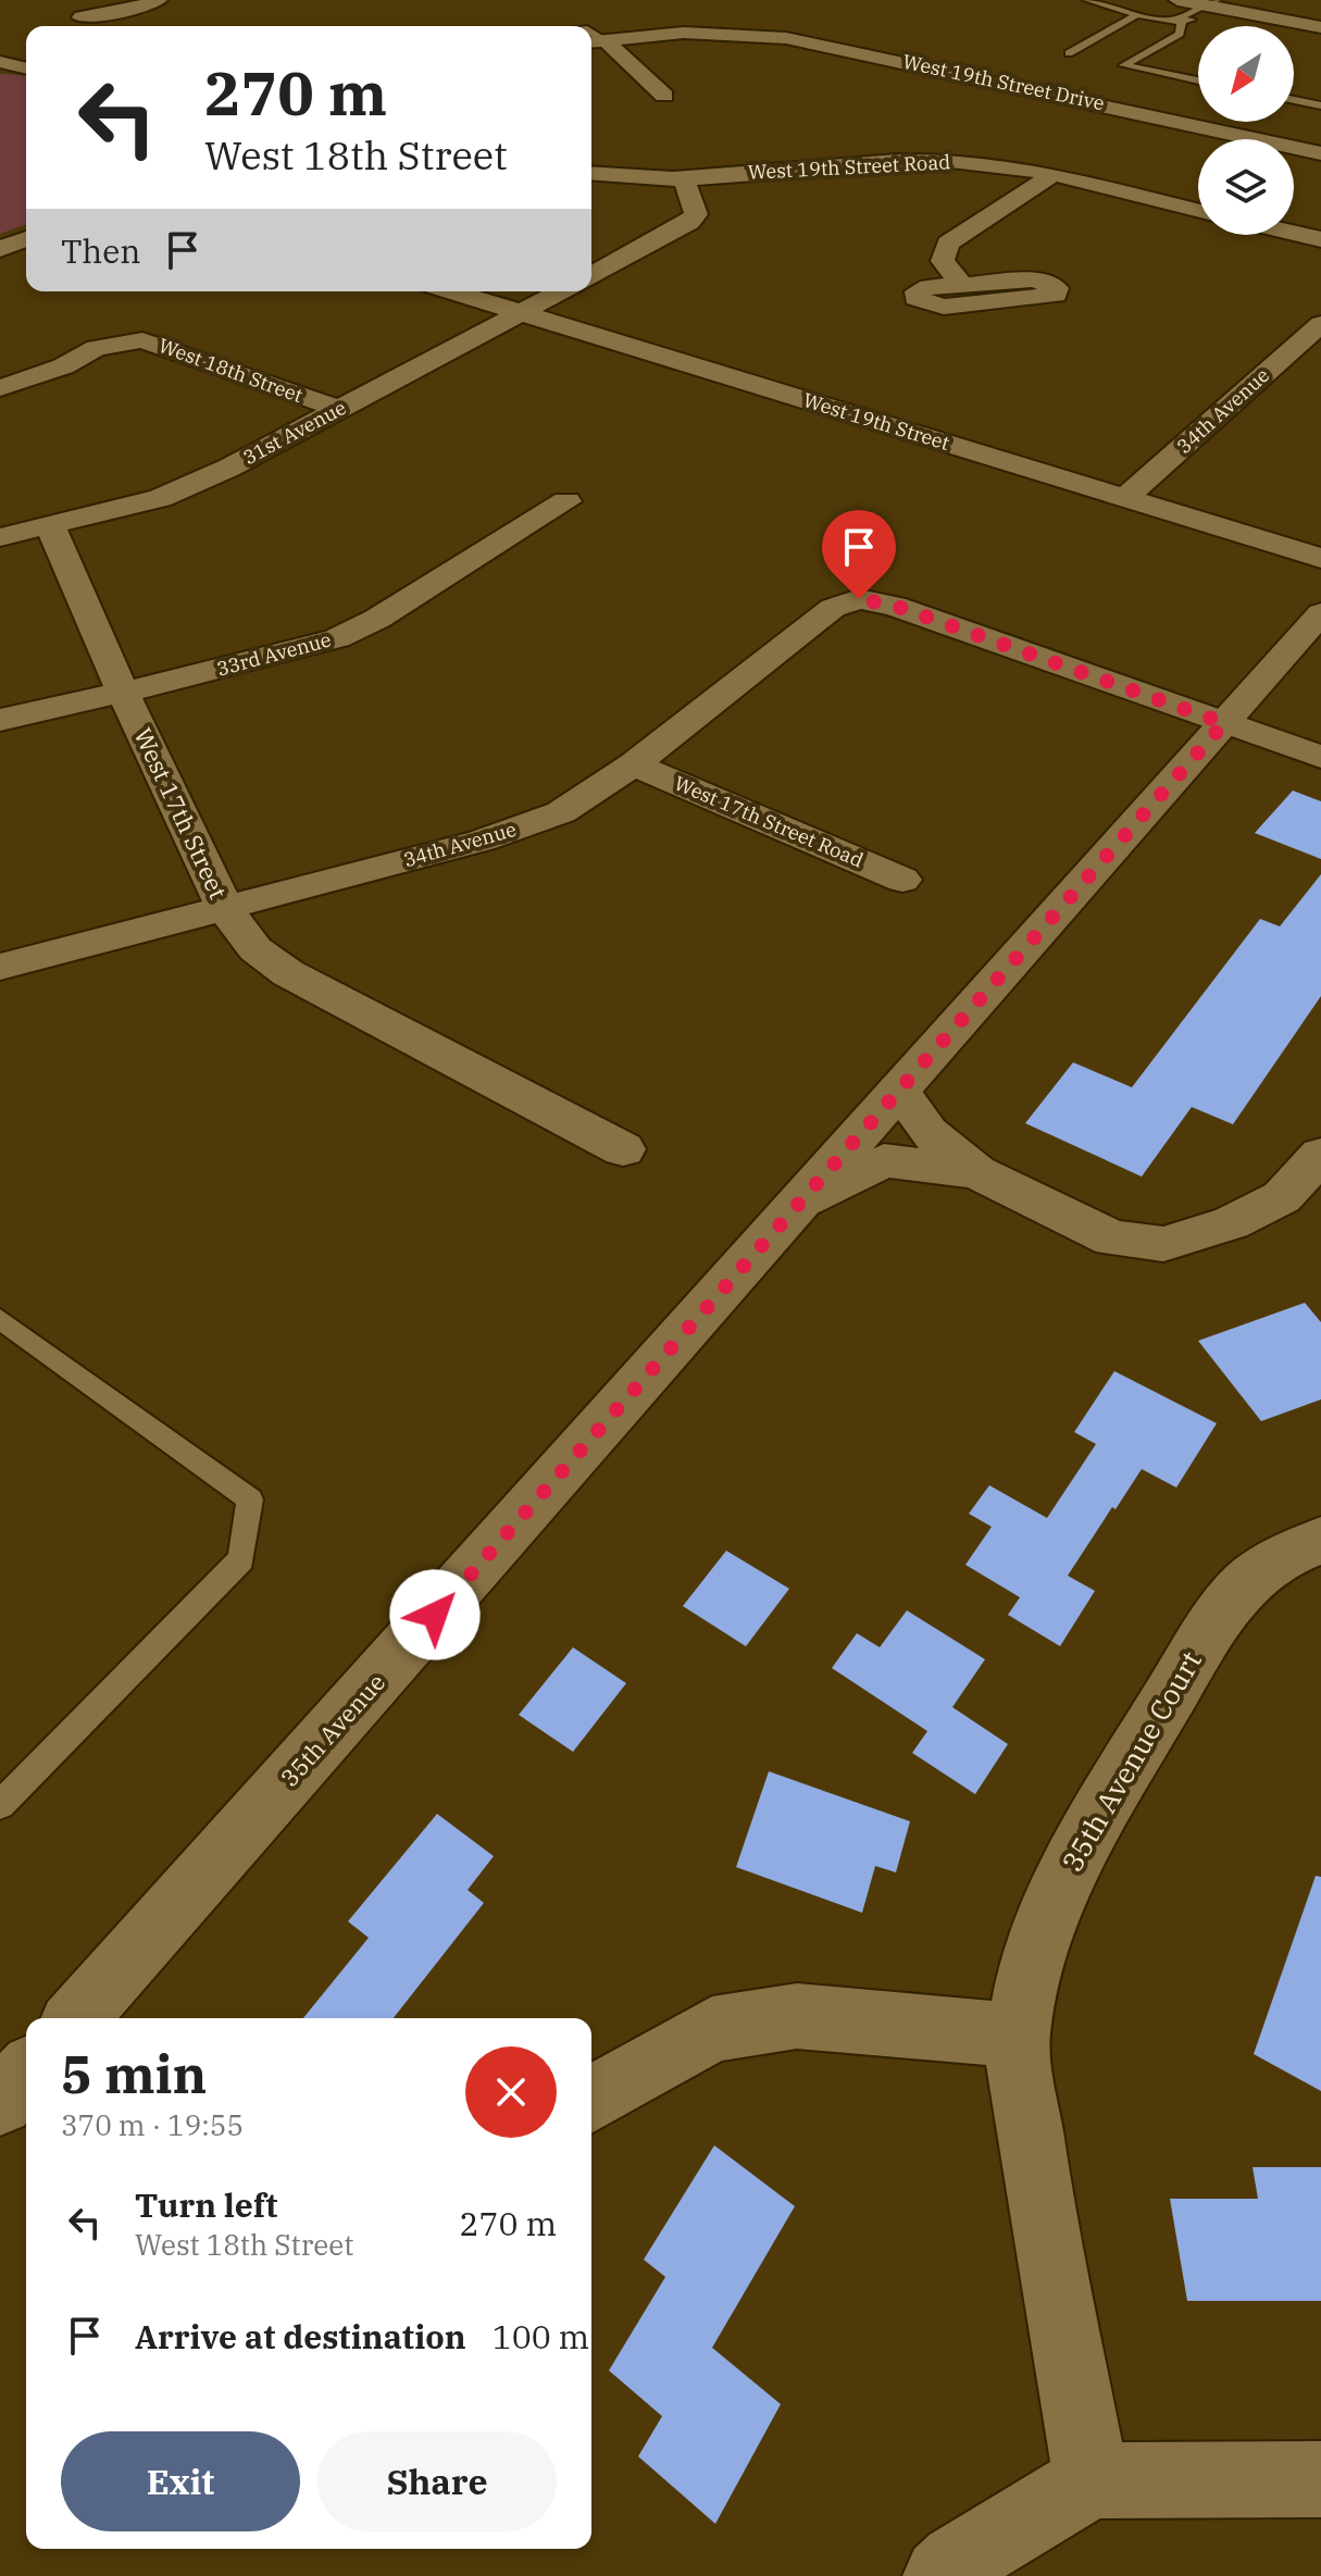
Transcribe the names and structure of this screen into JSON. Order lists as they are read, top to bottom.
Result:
{
  "streets": {
    "street": [
      "West 19th Street Drive",
      "West 19th Street Road",
      "West 18th Street",
      "34th Avenue",
      "West 19th Street",
      "31st Avenue",
      "33rd Avenue",
      "West 17th Street",
      "West 17th Street Road",
      "35th Avenue",
      "35th Avenue Court"
    ]
  },
  "crossings": [
    ["West 18th Street", "31st Avenue"],
    ["34th Avenue", "West 19th Street"],
    ["34th Avenue", "West 17th Street"],
    ["34th Avenue", "West 17th Street Road"],
    ["34th Avenue", "35th Avenue"],
    ["West 19th Street", "31st Avenue"],
    ["31st Avenue", "West 17th Street"],
    ["33rd Avenue", "West 17th Street"]
  ],
  "north": "bottom left",
  "page": {
    "turn": ["270 m", "West 18th Street"],
    "then": "Then",
    "heading": ["5 min", "370 m · 19:55"],
    "list": [
      {
        "name": "Turn left",
        "note": "West 18th Street",
        "value": "270 m"
      },
      {
        "name": "Arrive at destination",
        "value": "100 m"
      }
    ],
    "buttons": ["Exit", "Share"]
  }
}
